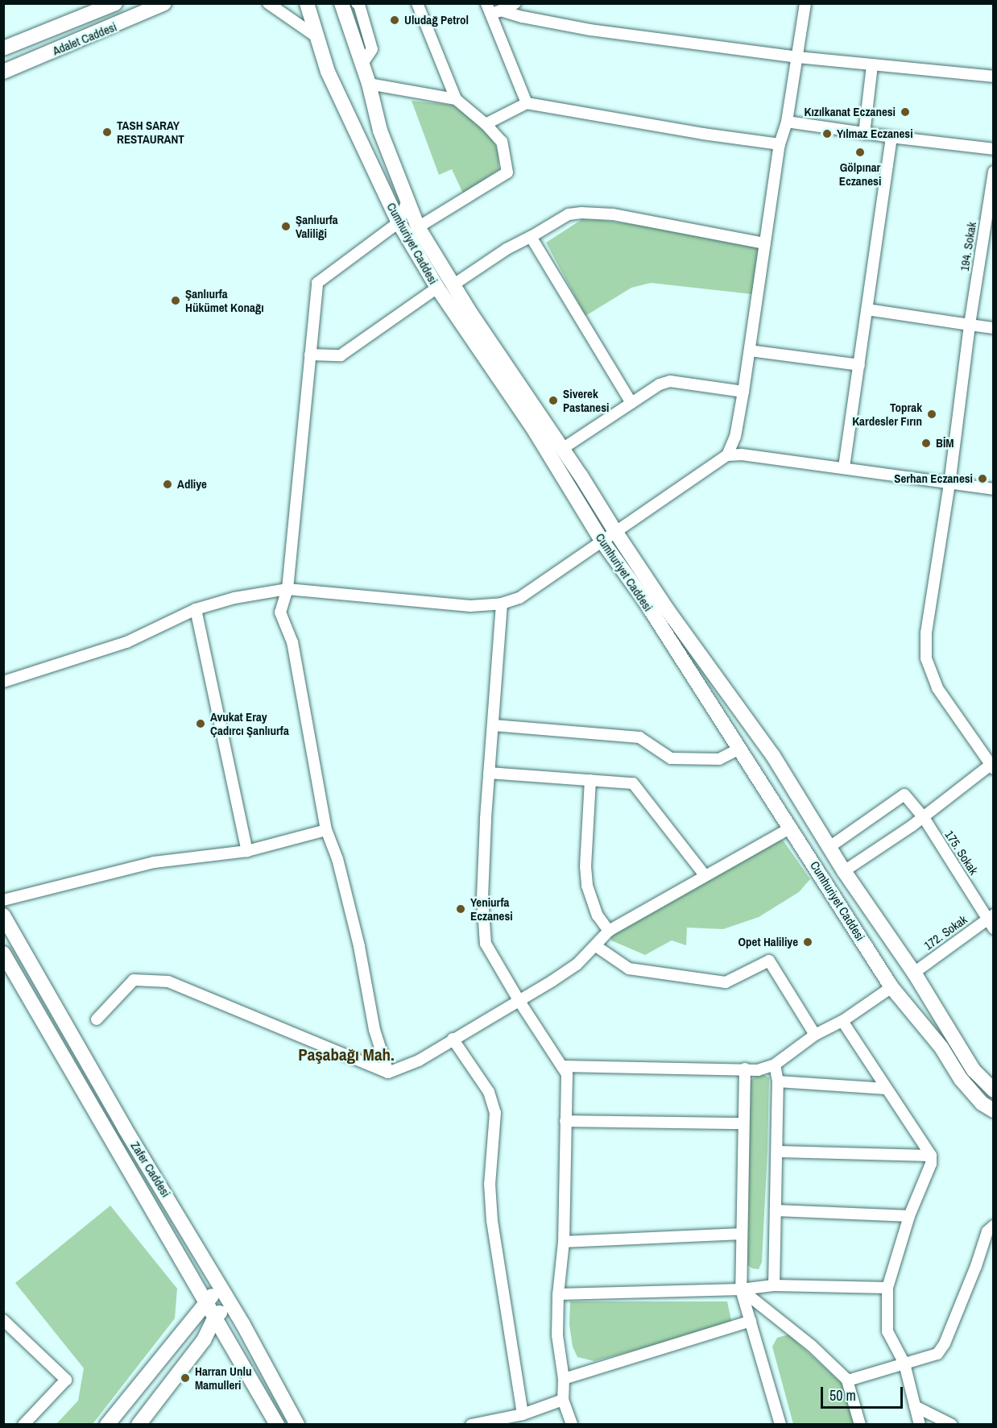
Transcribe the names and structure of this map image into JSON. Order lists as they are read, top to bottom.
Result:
{
  "streets": {
    "main road": ["Adalet Caddesi", "Cumhuriyet Caddesi", "Zafer Caddesi"],
    "street": ["194. Sokak", "175. Sokak", "172. Sokak"]
  },
  "crossings": [
    ["Cumhuriyet Caddesi", "175. Sokak"],
    ["Cumhuriyet Caddesi", "172. Sokak"],
    ["175. Sokak", "172. Sokak"]
  ],
  "districts": ["Paşabağı Mah."],
  "places": [
    "Uludağ Petrol",
    "Kızılkanat Eczanesi",
    "TASH SARAY RESTAURANT",
    "Yılmaz Eczanesi",
    "Gölpınar Eczanesi",
    "Şanlıurfa Valiliği",
    "Şanlıurfa Hükümet Konağı",
    "Siverek Pastanesi",
    "Toprak Kardesler Fırın",
    "BİM",
    "Serhan Eczanesi",
    "Adliye",
    "Avukat Eray Çadırcı Şanlıurfa",
    "Yeniurfa Eczanesi",
    "Opet Haliliye",
    "Harran Unlu Mamulleri"
  ],
  "scale_bar": "50 m"
}
